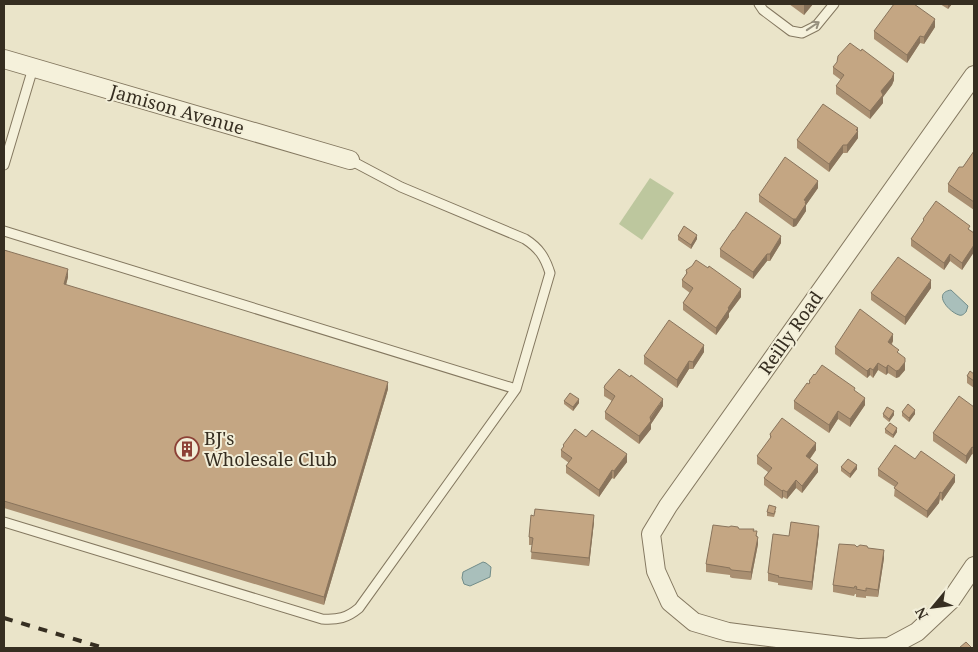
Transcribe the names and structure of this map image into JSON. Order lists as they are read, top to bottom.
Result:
{
  "streets": {
    "street": ["Jamison Avenue", "Reilly Road"]
  },
  "places": {
    "building": ["BJ's Wholesale Club"]
  },
  "north": "bottom left"
}
